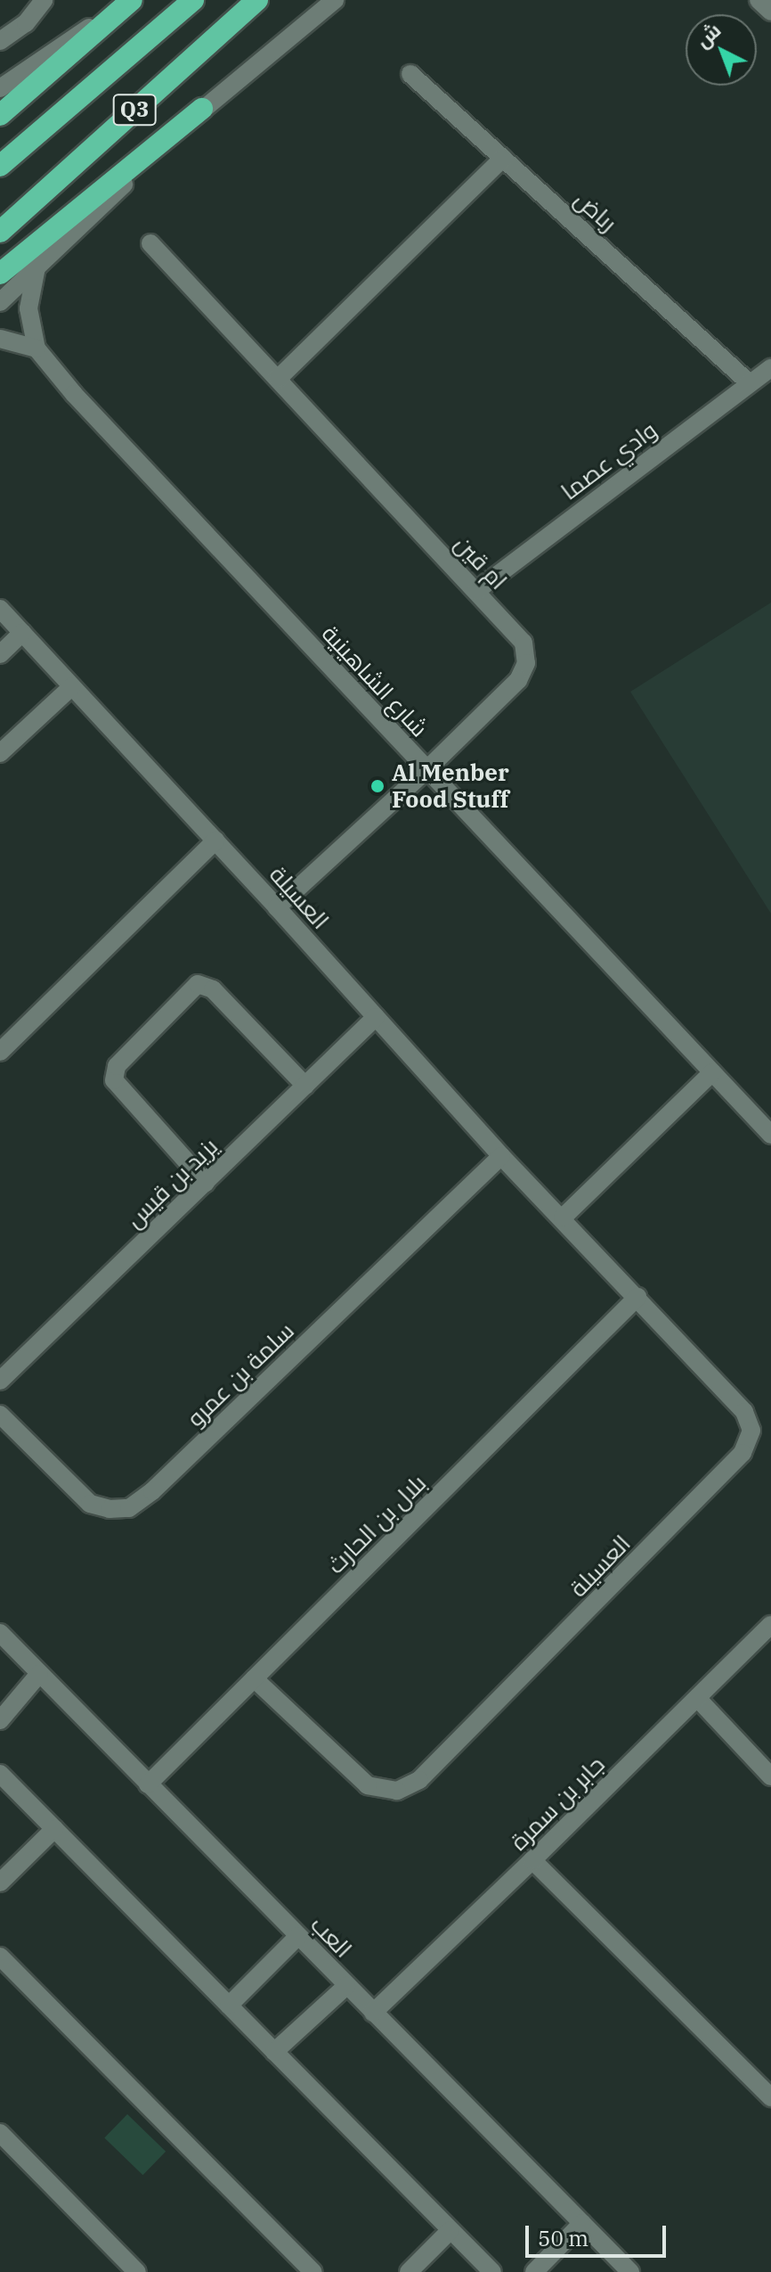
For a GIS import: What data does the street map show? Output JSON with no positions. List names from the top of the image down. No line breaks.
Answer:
{"streets":{"highway":["Q3"],"street":["رباض","وادي عصما","ام قين","شارع الشاهينية","العسيلة","يزيد بن قيس","سلمة بن عمرو","بلال بن الحارث","جابر بن سمرة","العب"]},"crossings":[["رباض","وادي عصما"],["وادي عصما","ام قين"],["ام قين","شارع الشاهينية"],["ام قين","العسيلة"],["العسيلة","يزيد بن قيس"],["العسيلة","سلمة بن عمرو"],["العسيلة","بلال بن الحارث"],["بلال بن الحارث","العب"],["جابر بن سمرة","العب"]],"places":["Al Menber Food Stuff"],"scale_bar":"50 m","north":"top left"}
